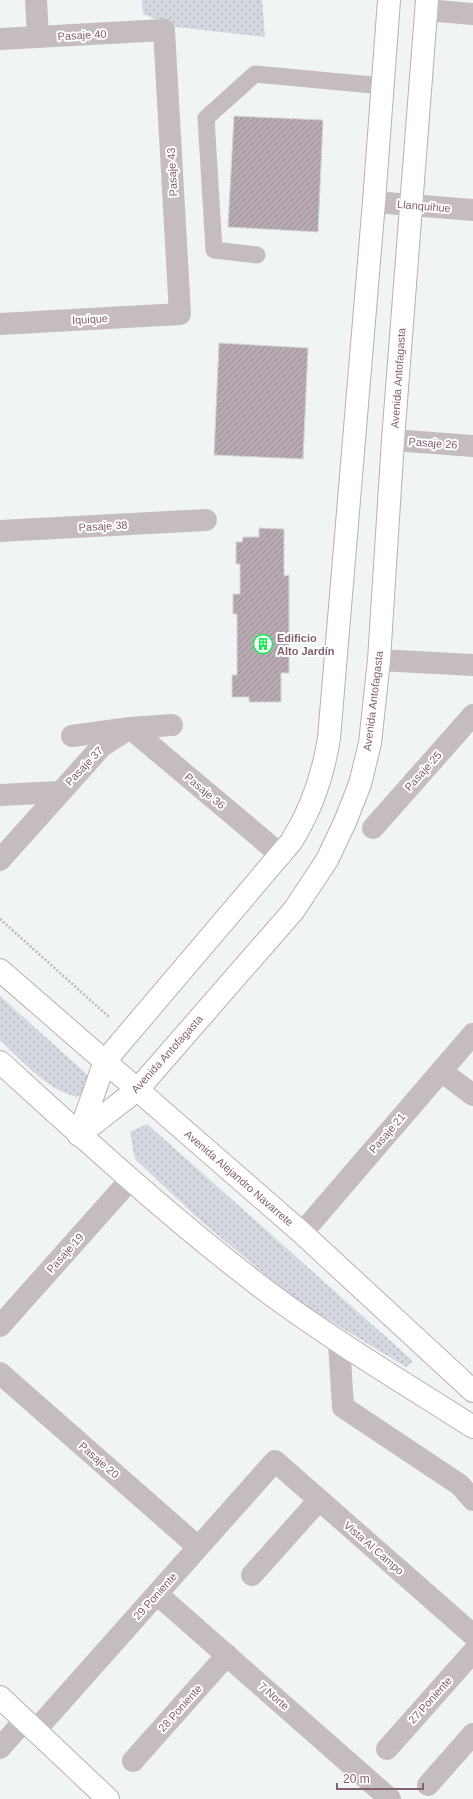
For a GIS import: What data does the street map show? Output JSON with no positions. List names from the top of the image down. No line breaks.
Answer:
{"streets":{"street":["Pasaje 40","Pasaje 43","Llanquihue","Iquique","Avenida Antofagasta","Pasaje 26","Pasaje 38","Pasaje 37","Pasaje 25","Pasaje 36","Pasaje 21","Avenida Alejandro Navarrete","Pasaje 19","Pasaje 20","Vista Al Campo","29 Poniente","7 Norte","27 Poniente","28 Poniente"]},"crossings":[["Pasaje 40","Pasaje 43"],["Pasaje 43","Iquique"],["Llanquihue","Avenida Antofagasta"],["Avenida Antofagasta","Pasaje 26"],["Avenida Antofagasta","Avenida Alejandro Navarrete"],["Pasaje 37","Pasaje 36"],["Pasaje 21","Avenida Alejandro Navarrete"],["Pasaje 20","29 Poniente"],["Vista Al Campo","29 Poniente"],["29 Poniente","7 Norte"],["7 Norte","28 Poniente"]],"places":{"building":["Edificio Alto Jardín"]},"scale_bar":"20 m"}
